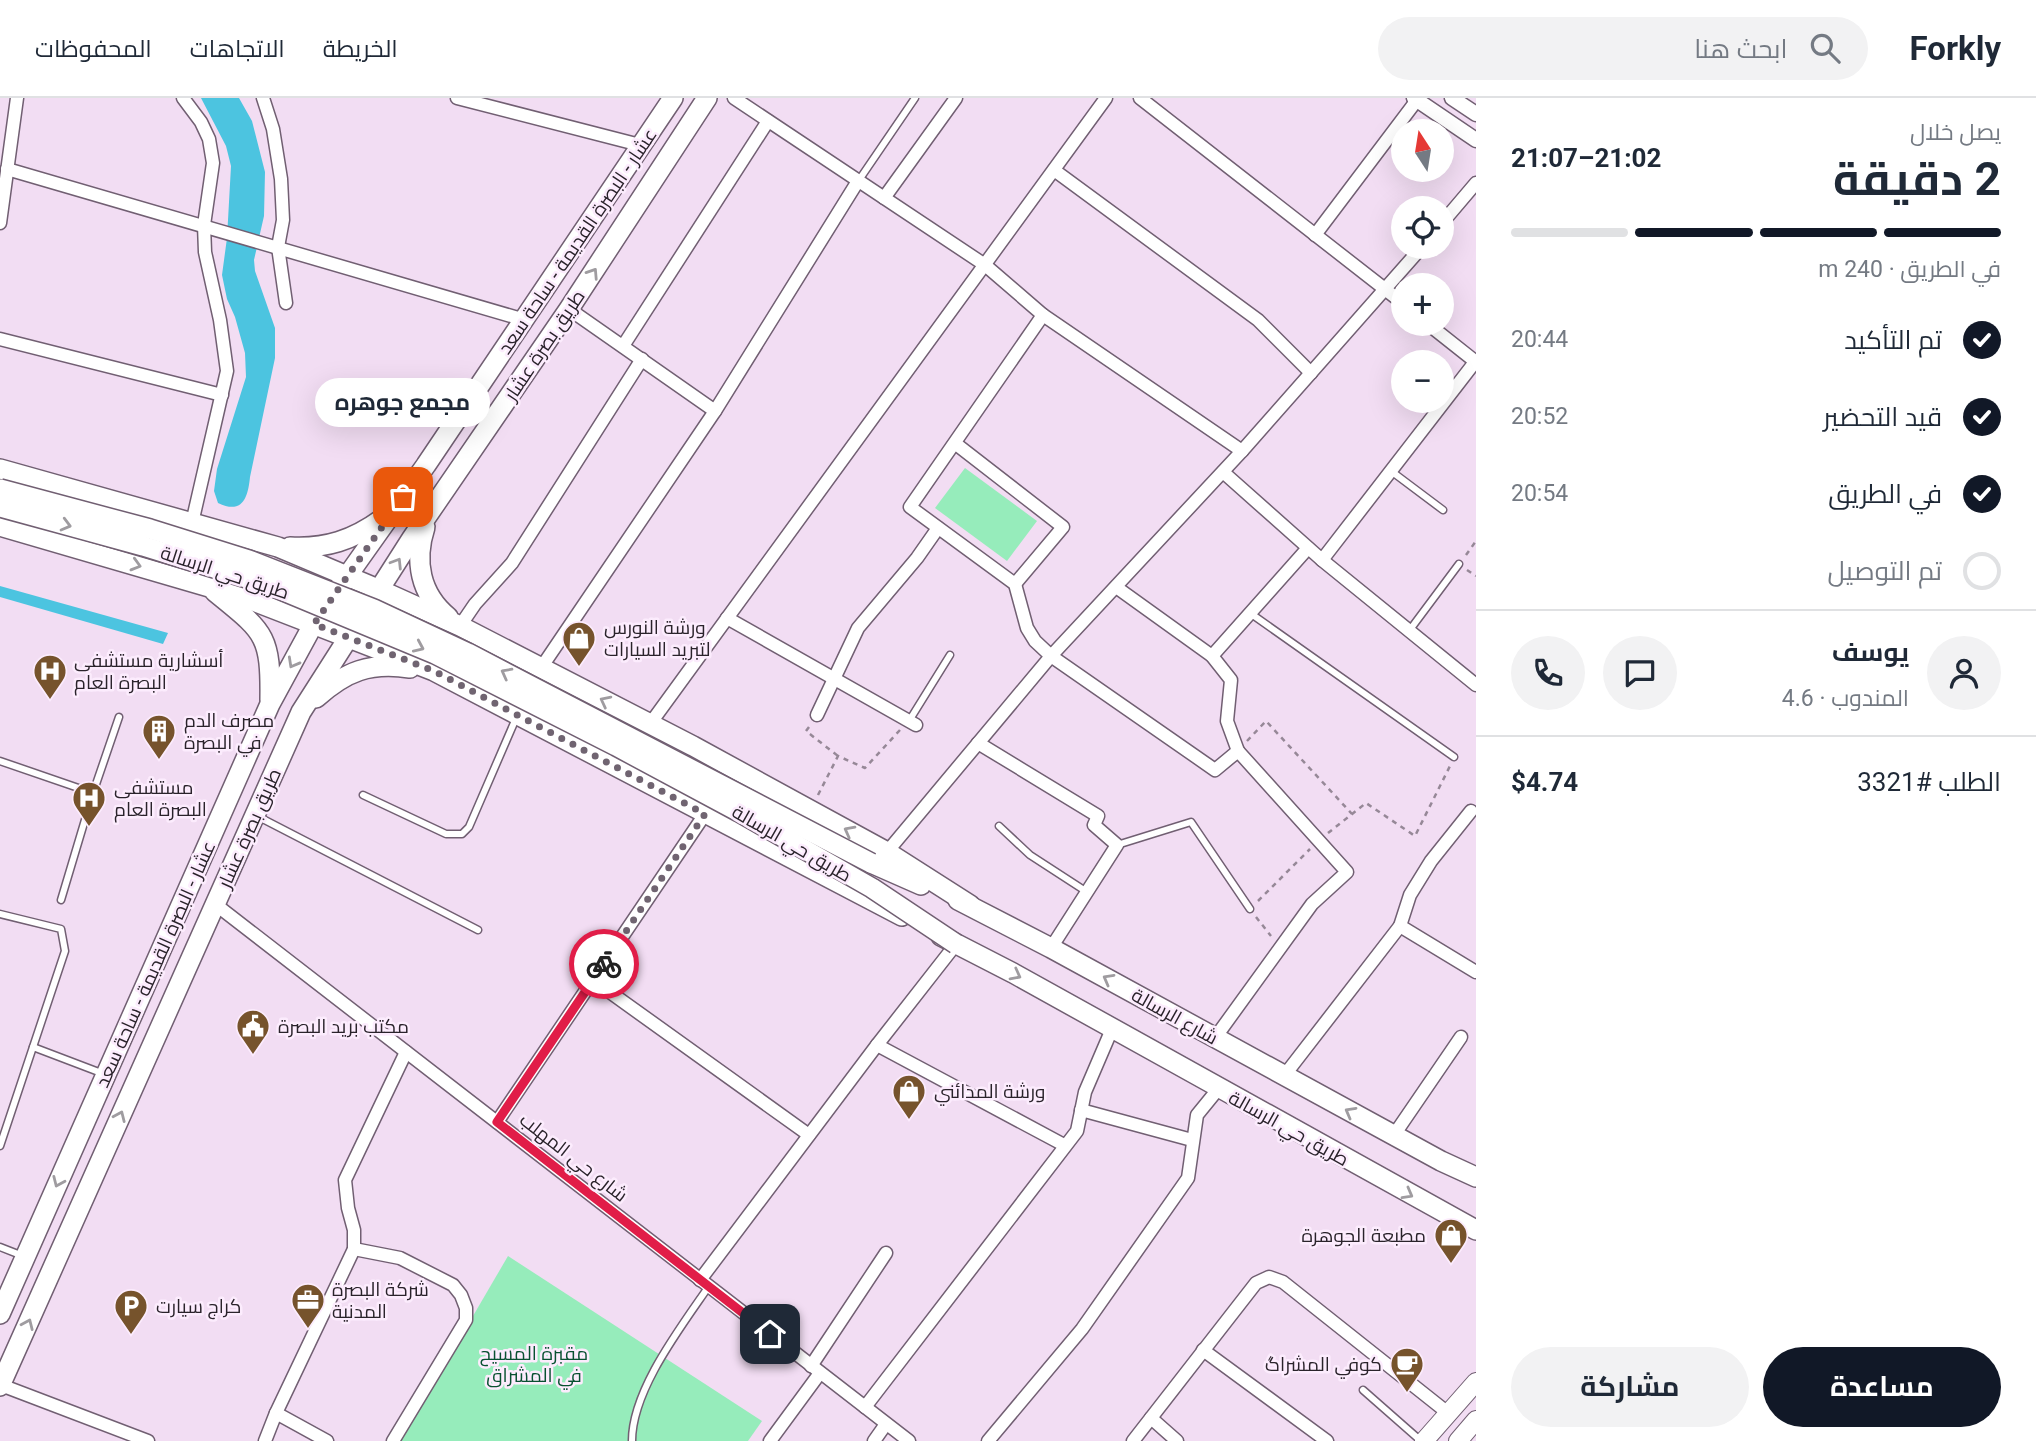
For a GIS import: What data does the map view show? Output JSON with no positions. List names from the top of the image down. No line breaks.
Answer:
{"streets":{"main road":["عشار - البصرة القديمة - ساحة سعد","طريق بصرة عشار","طريق حي الرسالة","شارع الرسالة"],"street":["شارع حي المهلب"]},"crossings":[["عشار - البصرة القديمة - ساحة سعد","طريق حي الرسالة"],["طريق بصرة عشار","طريق حي الرسالة"],["طريق بصرة عشار","شارع حي المهلب"],["طريق حي الرسالة","شارع الرسالة"]],"one_way":["طريق بصرة عشار","شارع الرسالة"],"parks":["مقبرة المسيح في المشراق"],"places":{"other":["مجمع جوهره"],"shop":["ورشة النورس لتبريد السيارات","ورشة المدائني","مطبعة الجوهرة"],"hospital":["أسشارية مستشفى البصرة العام","مستشفى البصرة العام"],"building":["مصرف الدم في البصرة"],"public building":["مكتب بريد البصرة"],"office":["شركة البصرة المدنية"],"parking":["كراج سيارت"],"cafe":["كوفي المشراگ"]},"north":"top","page":{"header":"Forkly","search":"ابحث هنا","nav":["الخريطة","الاتجاهات","المحفوظات"],"heading":["2 دقيقة","يصل خلال","21:02–21:07"],"panel":["يوسف","المندوب · 4.6","الطلب #3321","$4.74"],"map_buttons":["+","−"],"bar":"في الطريق · 240 m","list":[["تم التأكيد","20:44"],["قيد التحضير","20:52"],["في الطريق","20:54"],"تم التوصيل"],"bubble":"مجمع جوهره","buttons":["مساعدة","مشاركة"]}}
